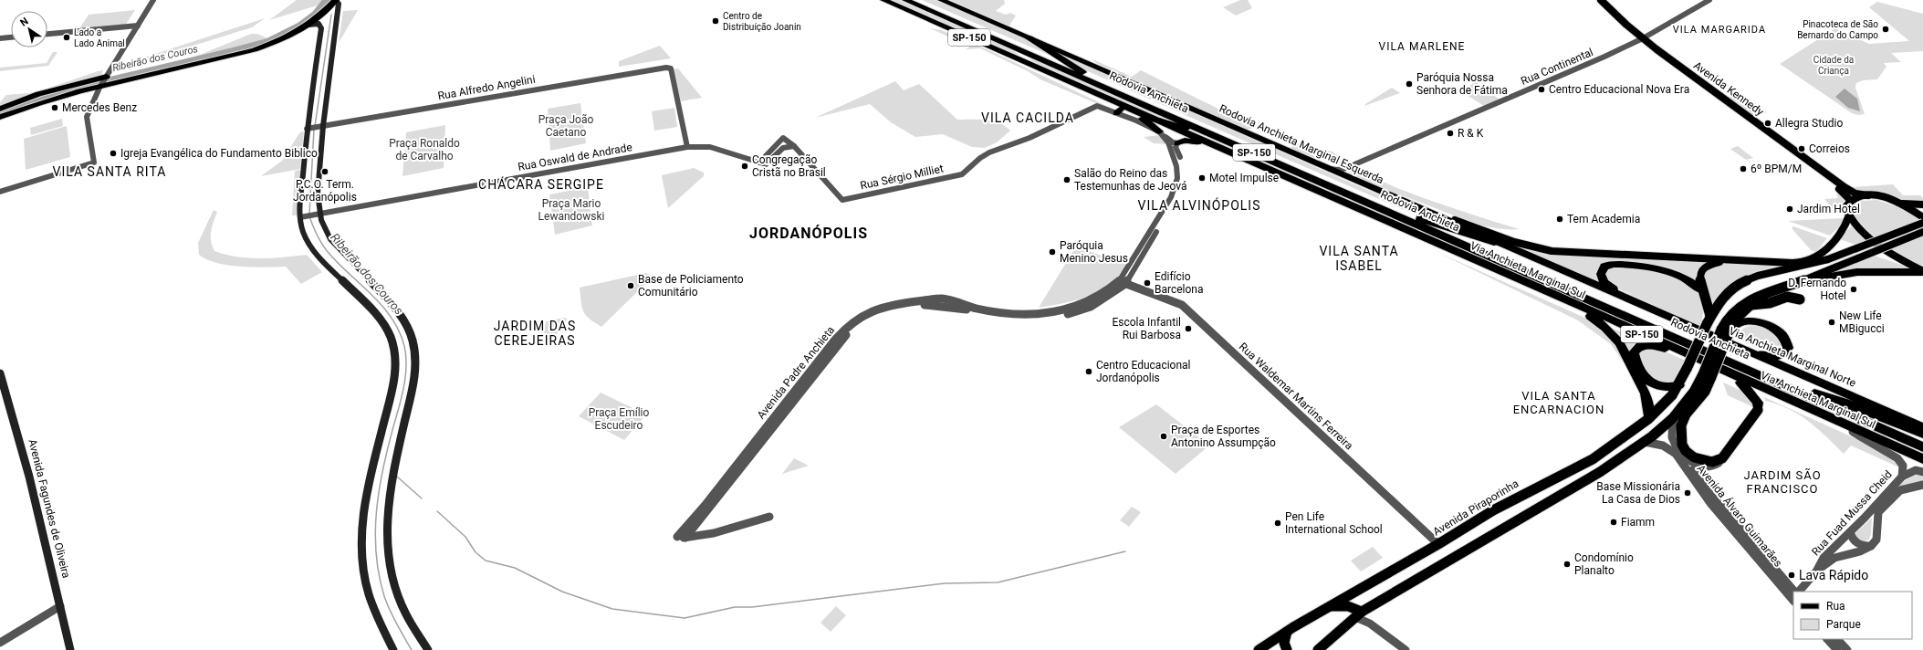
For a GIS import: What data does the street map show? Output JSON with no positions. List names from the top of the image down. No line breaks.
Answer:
{"streets":{"highway":["SP-150","Rodovia Anchieta","Rodovia Anchieta Marginal Esquerda","Via Anchieta Marginal Sul","Via Anchieta Marginal Norte"],"main road":["Avenida Kennedy","Avenida Piraporinha","Avenida Fagundes de Oliveira","Avenida Álvaro Guimarães"],"street":["Rua Continental","Rua Alfredo Angelini","Rua Oswald de Andrade","Rua Sérgio Milliet","Avenida Padre Anchieta","Rua Waldemar Martins Ferreira","Rua Fuad Mussa Cheid"]},"crossings":[["SP-150","Via Anchieta Marginal Sul"],["Rua Continental","Avenida Kennedy"],["Rua Continental","Rodovia Anchieta Marginal Esquerda"],["Rua Alfredo Angelini","Rua Oswald de Andrade"],["Rodovia Anchieta Marginal Esquerda","Via Anchieta Marginal Norte"],["Avenida Padre Anchieta","Rua Waldemar Martins Ferreira"],["Rua Waldemar Martins Ferreira","Avenida Piraporinha"]],"districts":["VILA MARGARIDA","VILA MARLENE","VILA CACILDA","VILA SANTA RITA","CHÁCARA SERGIPE","VILA ALVINÓPOLIS","JORDANÓPOLIS","VILA SANTA ISABEL","JARDIM DAS CEREJEIRAS","VILA SANTA ENCARNACION","JARDIM SÃO FRANCISCO"],"water":["Ribeirão dos Couros"],"parks":["Cidade da Criança","Praça João Caetano","Praça Ronaldo de Carvalho","Praça Mario Lewandowski","Praça Emílio Escudeiro"],"places":["Centro de Distribuíção Joanin","Pinacoteca de São Bernardo do Campo","Lado a Lado Animal","Paróquia Nossa Senhora de Fátima","Centro Educacional Nova Era","Mercedes Benz","Allegra Studio","R & K","Correios","Igreja Evangélica do Fundamento Biblico","Congregação Cristã no Brasil","6º BPM/M","P.C.O. Term. Jordanópolis","Motel Impulse","Salão do Reino das Testemunhas de Jeová","Jardim Hotel","Tem Academia","Paróquia Menino Jesus","Edifício Barcelona","Base de Policiamento Comunitário","D. Fernando Hotel","New Life MBigucci","Escola Infantil Rui Barbosa","Centro Educacional Jordanópolis","Praça de Esportes Antonino Assumpção","Base Missionária La Casa de Dios","Fiamm","Pen Life International School","Condomínio Planalto","Lava Rápido"],"legend":["Rua","Parque"],"north":"top left"}
